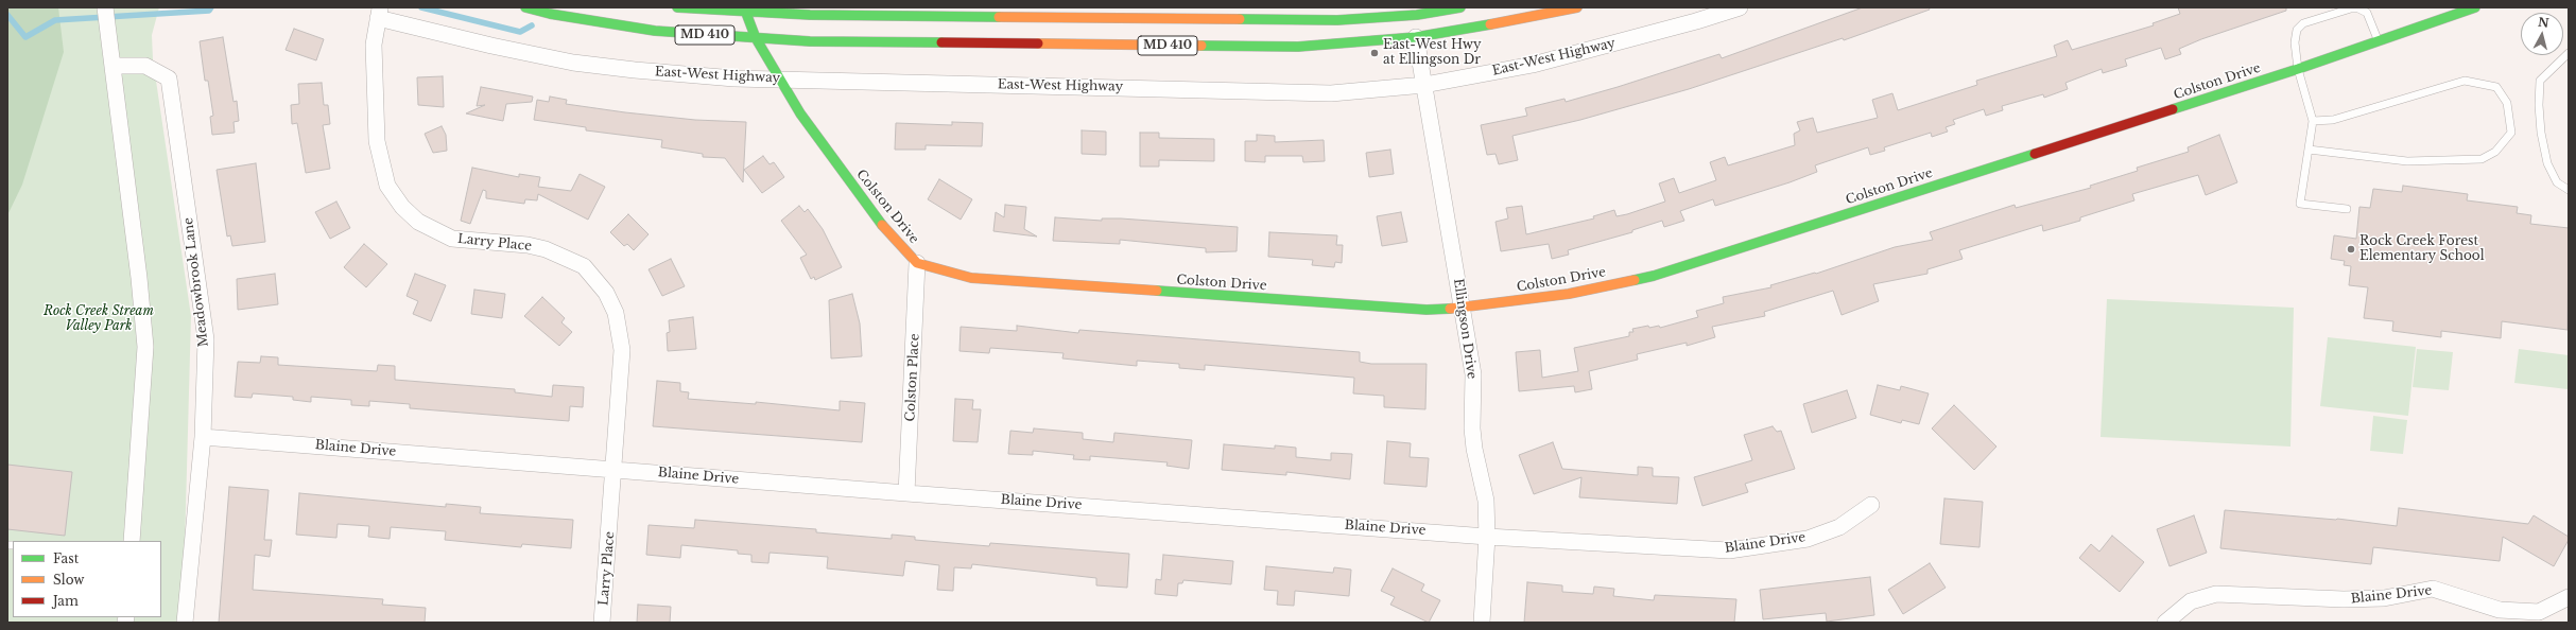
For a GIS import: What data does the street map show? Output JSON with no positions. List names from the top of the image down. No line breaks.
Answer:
{"streets":{"street":["MD 410","East-West Highway","Colston Drive","Larry Place","Meadowbrook Lane","Ellingson Drive","Colston Place","Blaine Drive"]},"crossings":[["MD 410","Colston Drive"],["MD 410","Ellingson Drive"],["East-West Highway","Colston Drive"],["East-West Highway","Larry Place"],["East-West Highway","Ellingson Drive"],["Colston Drive","Ellingson Drive"],["Colston Drive","Colston Place"],["Larry Place","Blaine Drive"],["Meadowbrook Lane","Blaine Drive"],["Ellingson Drive","Blaine Drive"],["Colston Place","Blaine Drive"]],"parks":["Rock Creek Stream Valley Park"],"places":["East-West Hwy at Ellingson Dr","Rock Creek Forest Elementary School"],"legend":["Fast","Slow","Jam"],"north":"top"}
